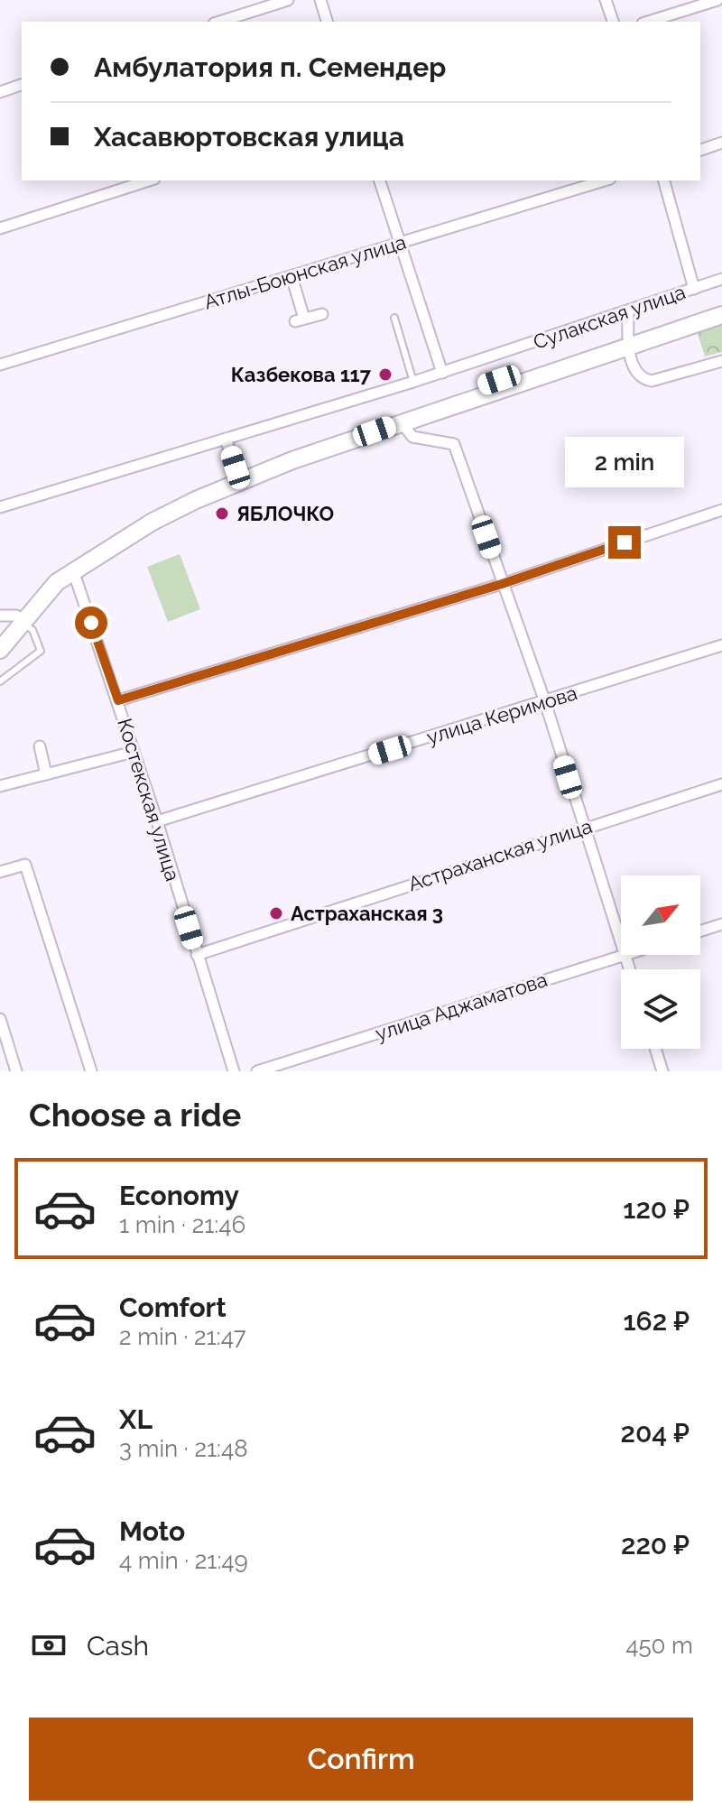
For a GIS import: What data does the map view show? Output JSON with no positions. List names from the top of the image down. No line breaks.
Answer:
{"streets":{"street":["Атлы-Боюнская улица","Сулакская улица","улица Керимова","Костекская улица","Астраханская улица","улица Аджаматова"]},"crossings":[["улица Керимова","Костекская улица"],["Костекская улица","Астраханская улица"]],"places":["Казбекова 117","ЯБЛОЧКО","Астраханская 3"],"north":"top right","page":{"banner":["Амбулатория п. Семендер","Хасавюртовская улица"],"bubble":"2 min","heading":"Choose a ride","list":[{"name":"Economy","note":"1 min · 21:46","value":"120 ₽"},{"name":"Comfort","note":"2 min · 21:47","value":"162 ₽"},{"name":"XL","note":"3 min · 21:48","value":"204 ₽"},{"name":"Moto","note":"4 min · 21:49","value":"220 ₽"}],"pay":["Cash","450 m"],"buttons":"Confirm"}}
